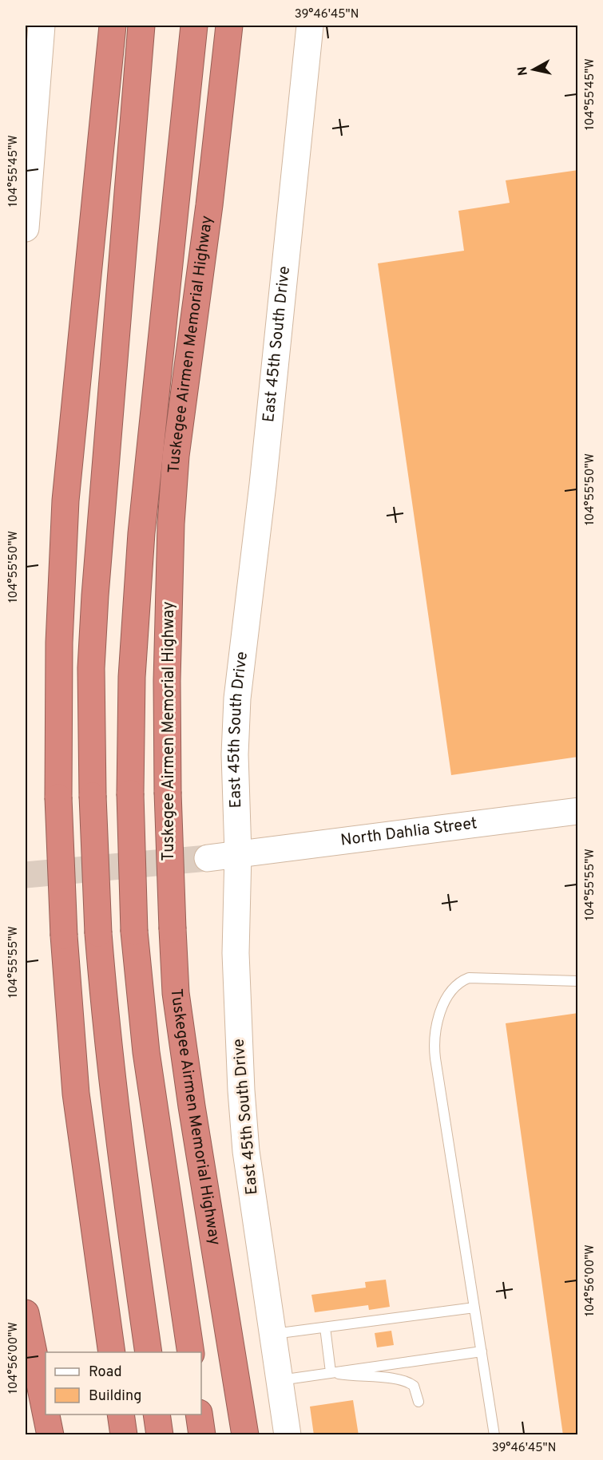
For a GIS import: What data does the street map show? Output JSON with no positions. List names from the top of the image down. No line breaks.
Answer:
{"streets":{"highway":["Tuskegee Airmen Memorial Highway"],"main road":["East 45th South Drive","North Dahlia Street"]},"crossings":[["East 45th South Drive","North Dahlia Street"]],"legend":["Road","Building"],"north":"left","coordinates":["39°46'45\"N","104°55'45\"W","104°55'50\"W","104°55'55\"W","104°56'00\"W"]}
